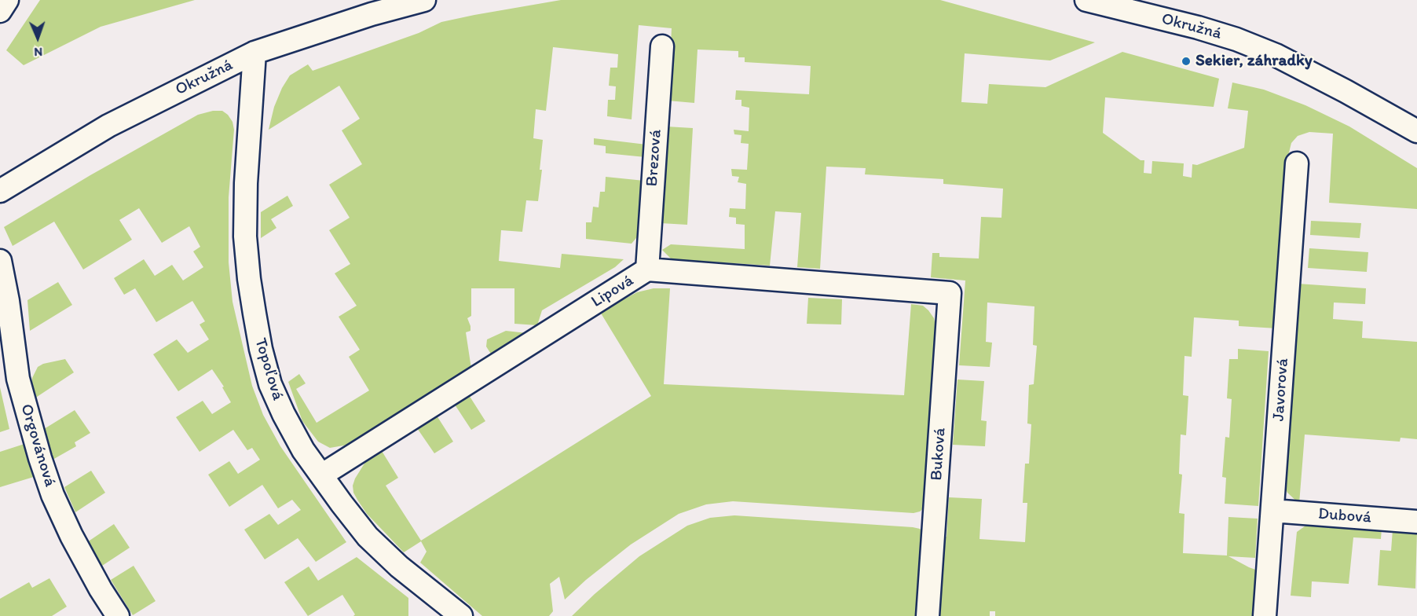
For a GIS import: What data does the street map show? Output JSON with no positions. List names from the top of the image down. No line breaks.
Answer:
{"streets":{"street":["Okružná","Brezová","Lipová","Topoľová","Javorová","Orgovánová","Buková","Dubová"]},"crossings":[["Okružná","Topoľová"],["Brezová","Lipová"],["Lipová","Topoľová"],["Lipová","Buková"],["Javorová","Dubová"]],"places":["Sekier, záhradky"],"north":"bottom"}
